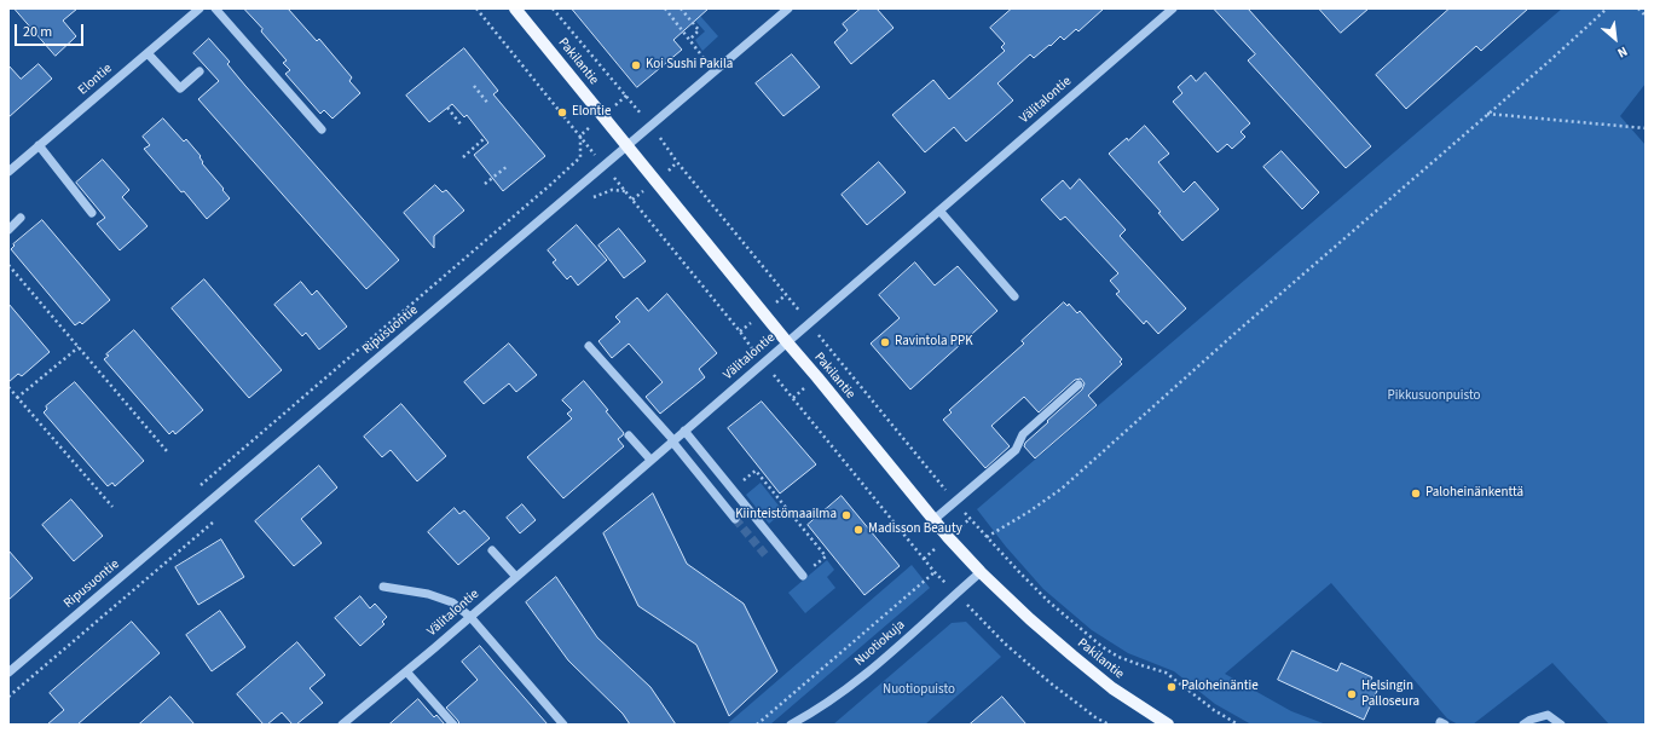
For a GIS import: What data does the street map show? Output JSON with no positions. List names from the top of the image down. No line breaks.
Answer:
{"streets":{"main road":["Pakilantie"],"street":["Elontie","Välitalontie","Ripusuontie","Nuotiokuja"]},"crossings":[["Pakilantie","Välitalontie"],["Pakilantie","Ripusuontie"],["Pakilantie","Nuotiokuja"]],"parks":["Pikkusuonpuisto","Nuotiopuisto"],"places":["Koi Sushi Pakila","Elontie","Ravintola PPK","Paloheinänkenttä","Kiinteistömaailma","Madisson Beauty","Paloheinäntie","Helsingin Palloseura"],"scale_bar":"20 m","north":"bottom right"}
